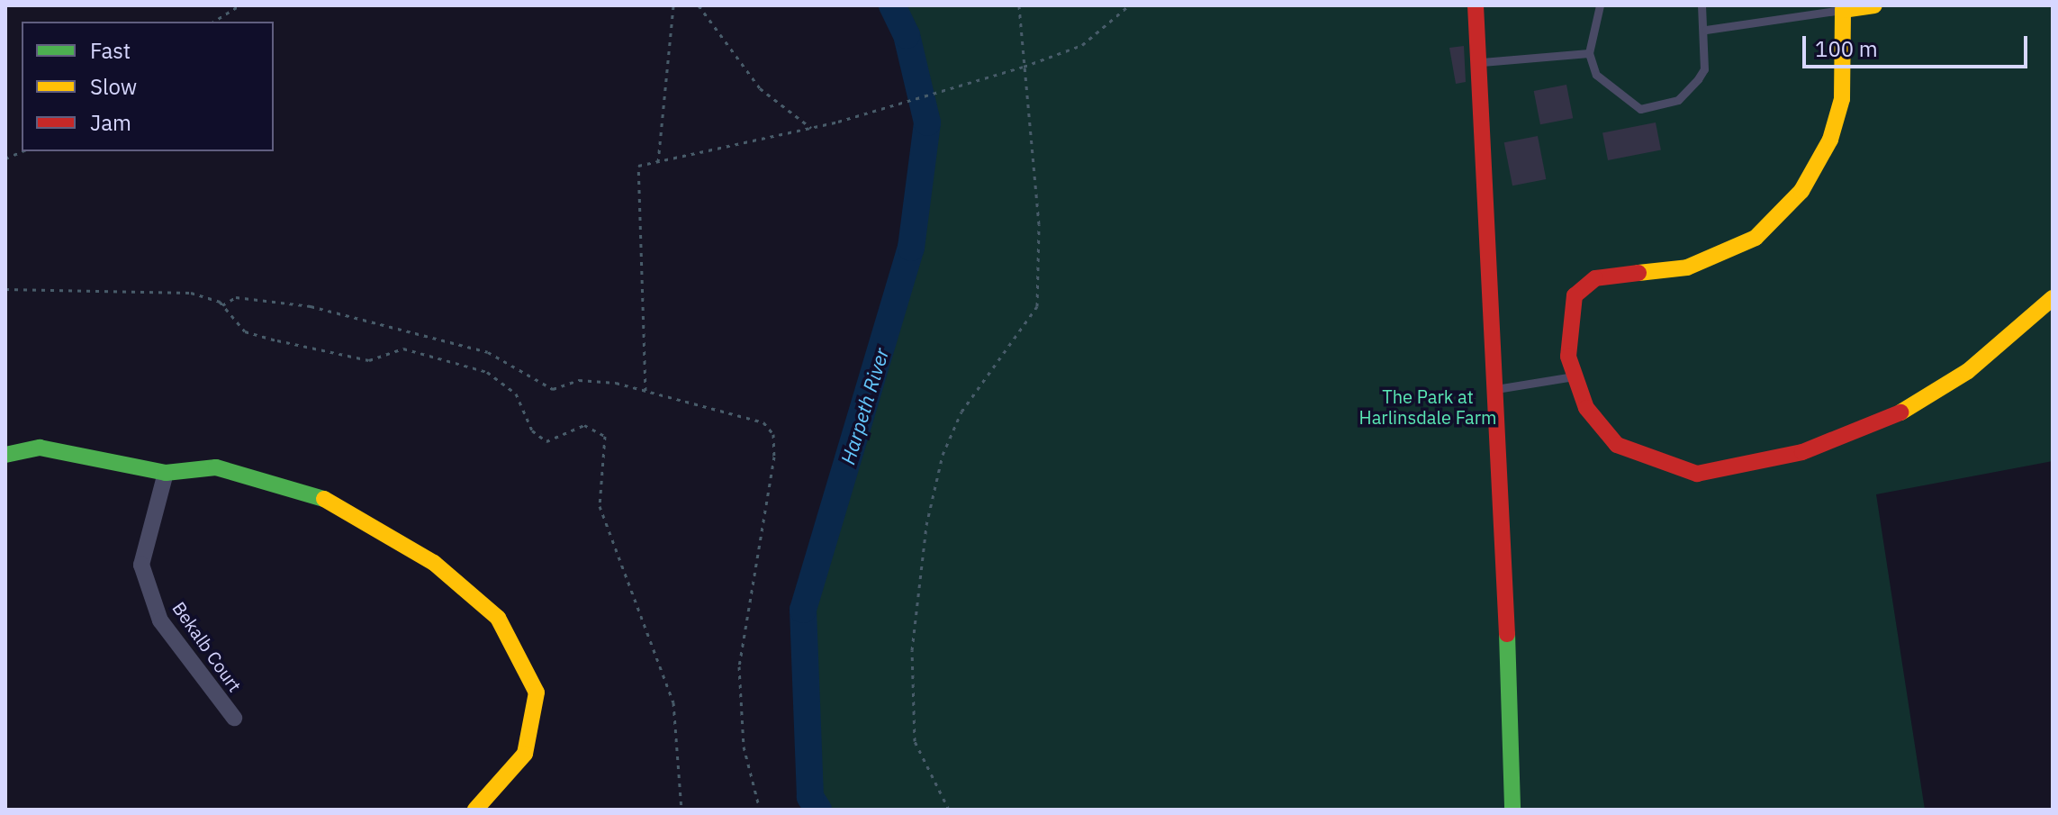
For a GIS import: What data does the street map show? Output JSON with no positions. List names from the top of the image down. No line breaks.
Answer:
{"streets":{"street":["Bekalb Court"]},"water":["Harpeth River"],"parks":["The Park at Harlinsdale Farm"],"legend":["Fast","Slow","Jam"],"scale_bar":"100 m"}
